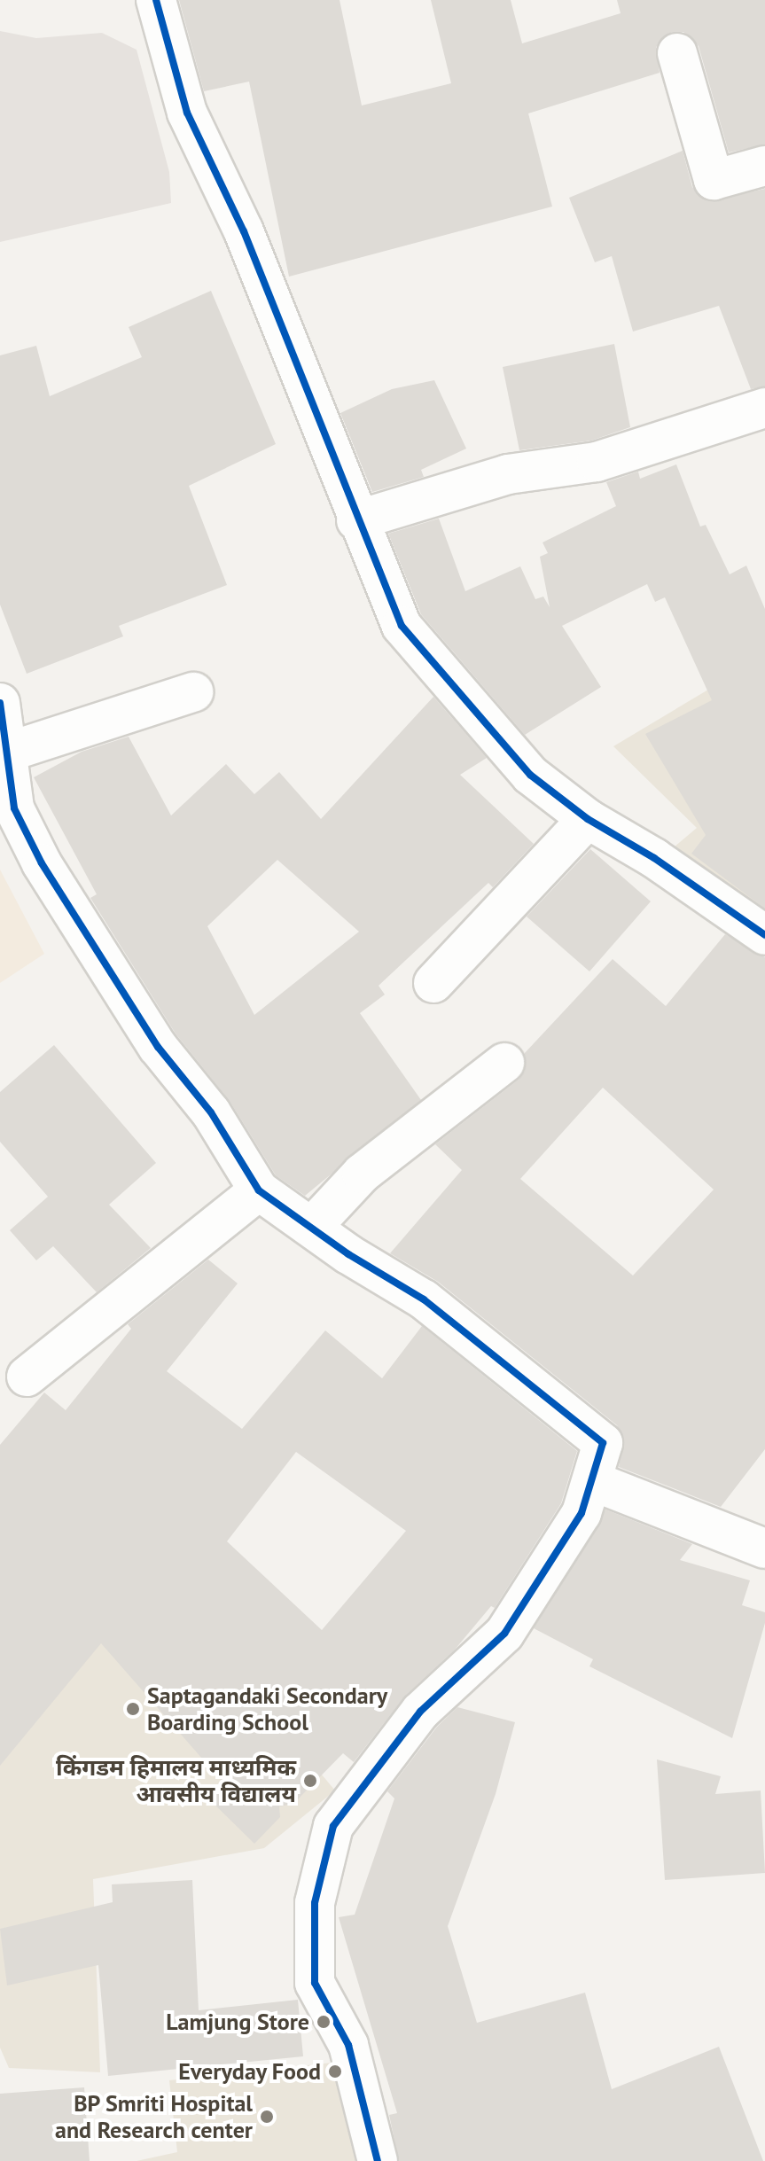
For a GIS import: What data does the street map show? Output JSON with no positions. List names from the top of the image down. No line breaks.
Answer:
{"places":["Saptagandaki Secondary Boarding School","किंगडम हिमालय माध्यमिक आवसीय विद्यालय","Lamjung Store","Everyday Food","BP Smriti Hospital and Research center"]}
